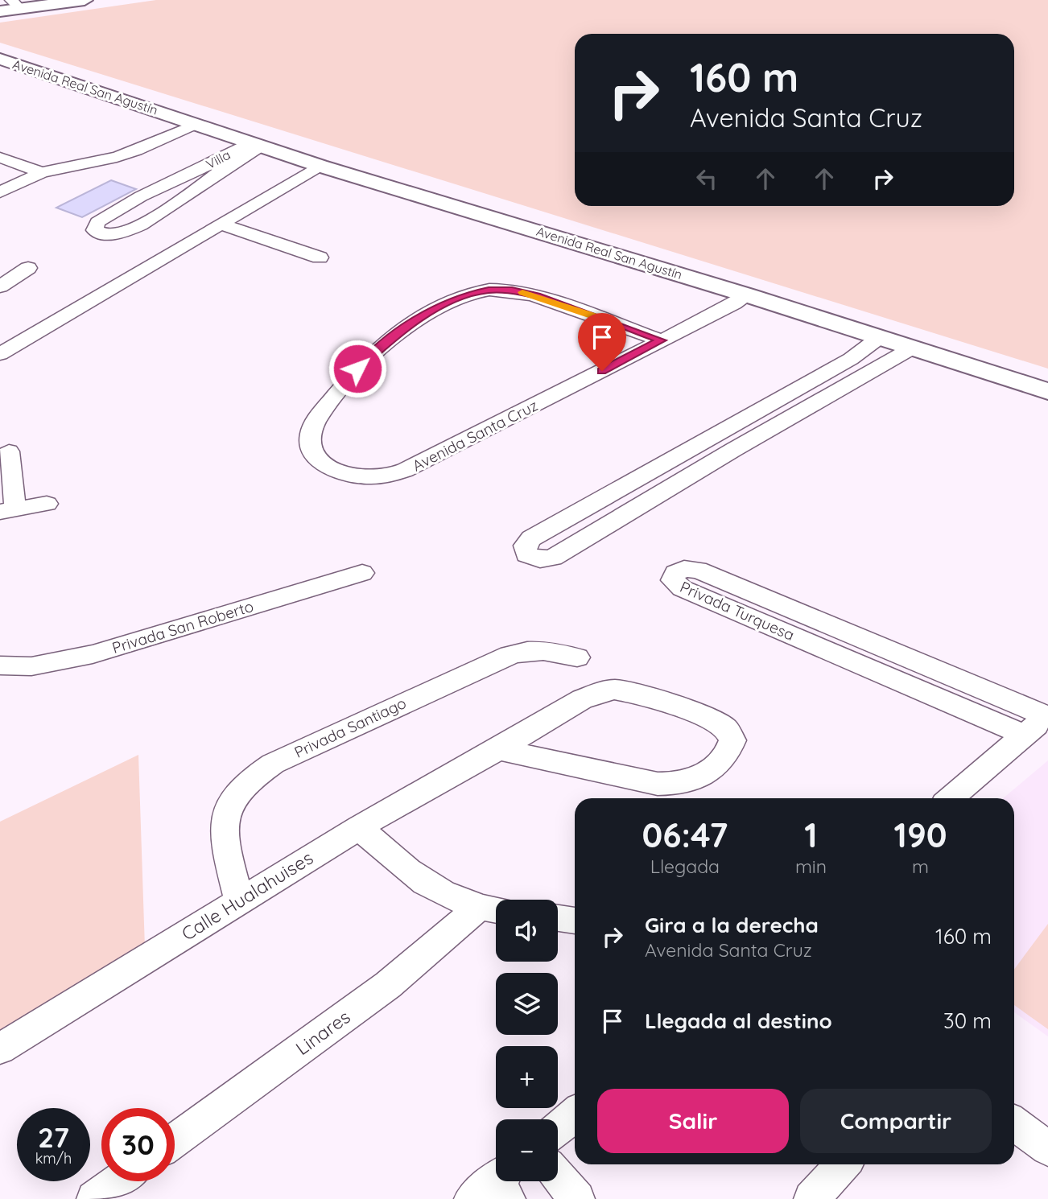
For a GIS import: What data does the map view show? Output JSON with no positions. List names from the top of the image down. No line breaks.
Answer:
{"streets":{"main road":["Avenida Real San Agustín"],"street":["Villa","Avenida Santa Cruz","Privada Turquesa","Privada San Roberto","Privada Santiago","Calle Hualahuises","Linares"]},"crossings":[["Avenida Real San Agustín","Villa"],["Avenida Real San Agustín","Avenida Santa Cruz"],["Privada Santiago","Calle Hualahuises"]],"page":{"turn":["160 m","Avenida Santa Cruz"],"eta":["06:47","Llegada","1","min","190","m"],"list":[{"name":"Gira a la derecha","note":"Avenida Santa Cruz","value":"160 m"},{"name":"Llegada al destino","value":"30 m"}],"map_buttons":["+","−"],"buttons":["Salir","Compartir"],"speed":"27 km/h","limit":"30"}}
